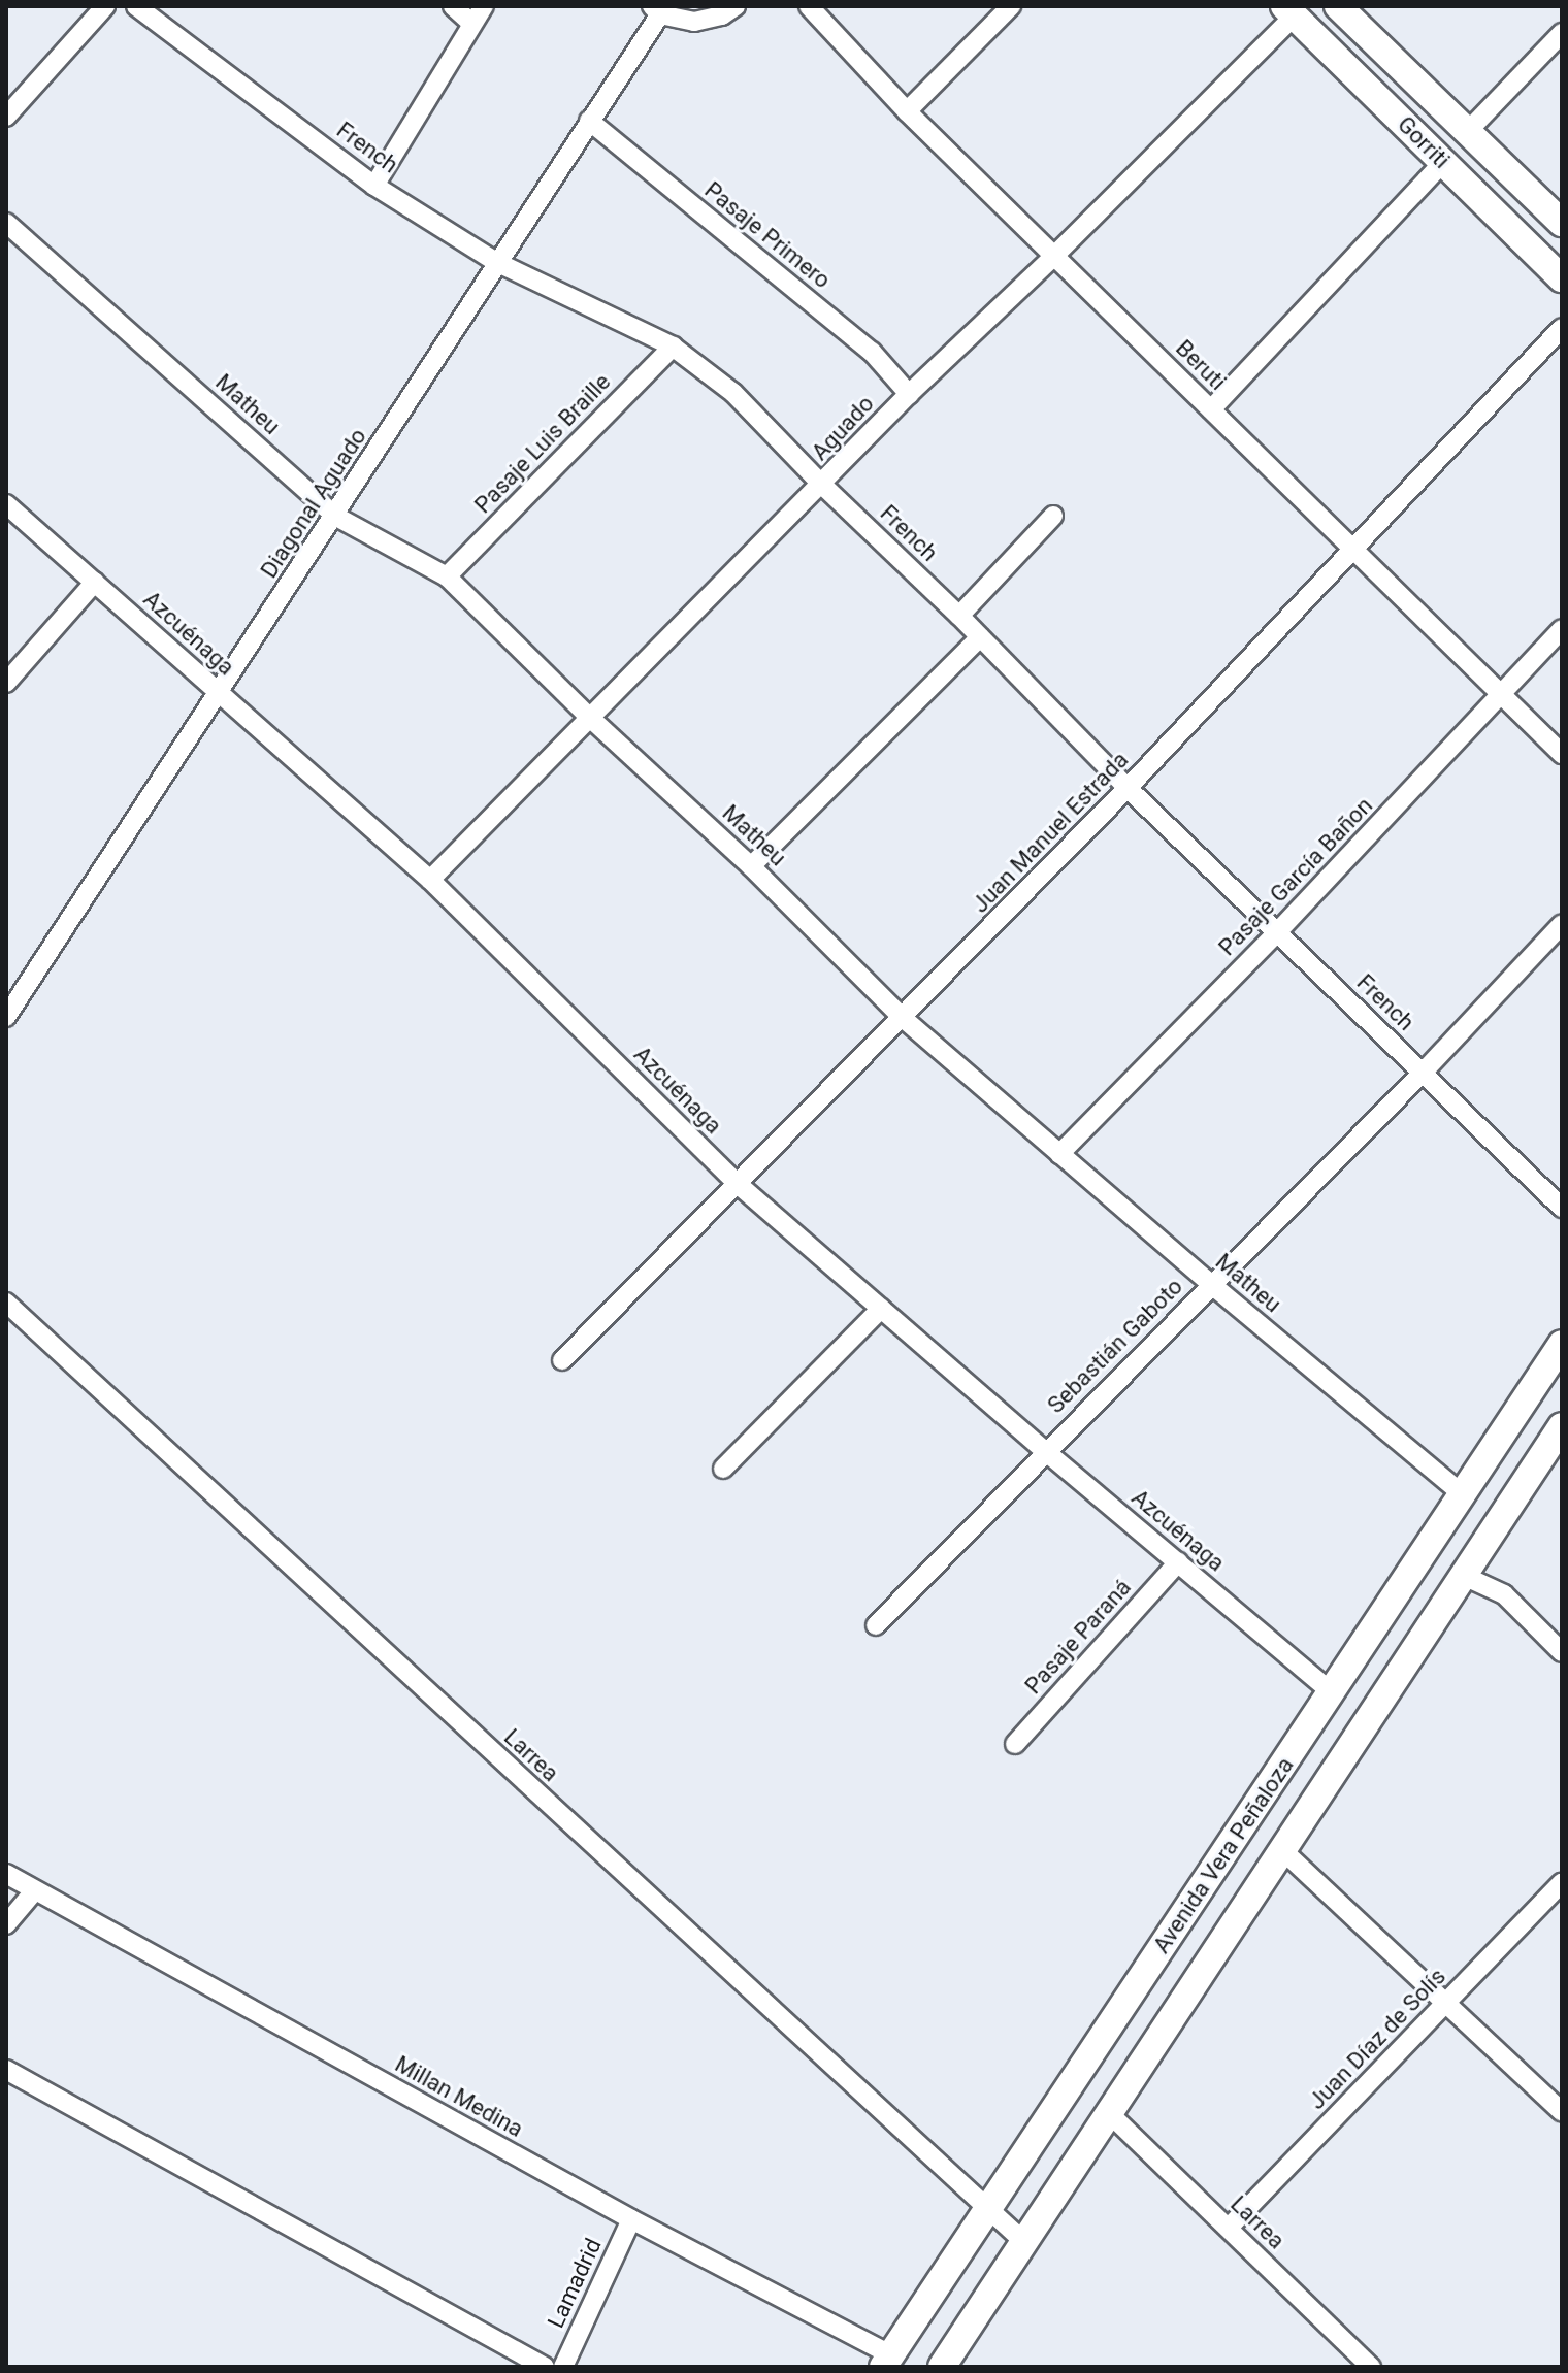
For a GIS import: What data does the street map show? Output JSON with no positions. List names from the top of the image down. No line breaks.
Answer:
{"streets":{"main road":["Gorriti","Avenida Vera Peñaloza"],"street":["French","Pasaje Primero","Beruti","Matheu","Aguado","Pasaje Luis Braille","Diagonal Aguado","Azcuénaga","Juan Manuel Estrada","Pasaje García Bañon","Sebastián Gaboto","Pasaje Paraná","Larrea","Juan Díaz de Solís","Millan Medina","Lamadrid"]},"crossings":[["Gorriti","Aguado"],["French","Aguado"],["French","Pasaje Luis Braille"],["French","Diagonal Aguado"],["French","Juan Manuel Estrada"],["French","Pasaje García Bañon"],["French","Sebastián Gaboto"],["Pasaje Primero","Aguado"],["Pasaje Primero","Diagonal Aguado"],["Beruti","Aguado"],["Beruti","Juan Manuel Estrada"],["Beruti","Pasaje García Bañon"],["Matheu","Aguado"],["Matheu","Pasaje Luis Braille"],["Matheu","Diagonal Aguado"],["Matheu","Juan Manuel Estrada"],["Matheu","Pasaje García Bañon"],["Matheu","Sebastián Gaboto"],["Matheu","Avenida Vera Peñaloza"],["Aguado","Azcuénaga"],["Diagonal Aguado","Azcuénaga"],["Azcuénaga","Juan Manuel Estrada"],["Azcuénaga","Sebastián Gaboto"],["Azcuénaga","Pasaje Paraná"],["Azcuénaga","Avenida Vera Peñaloza"],["Larrea","Avenida Vera Peñaloza"],["Larrea","Juan Díaz de Solís"],["Avenida Vera Peñaloza","Millan Medina"],["Millan Medina","Lamadrid"]]}
